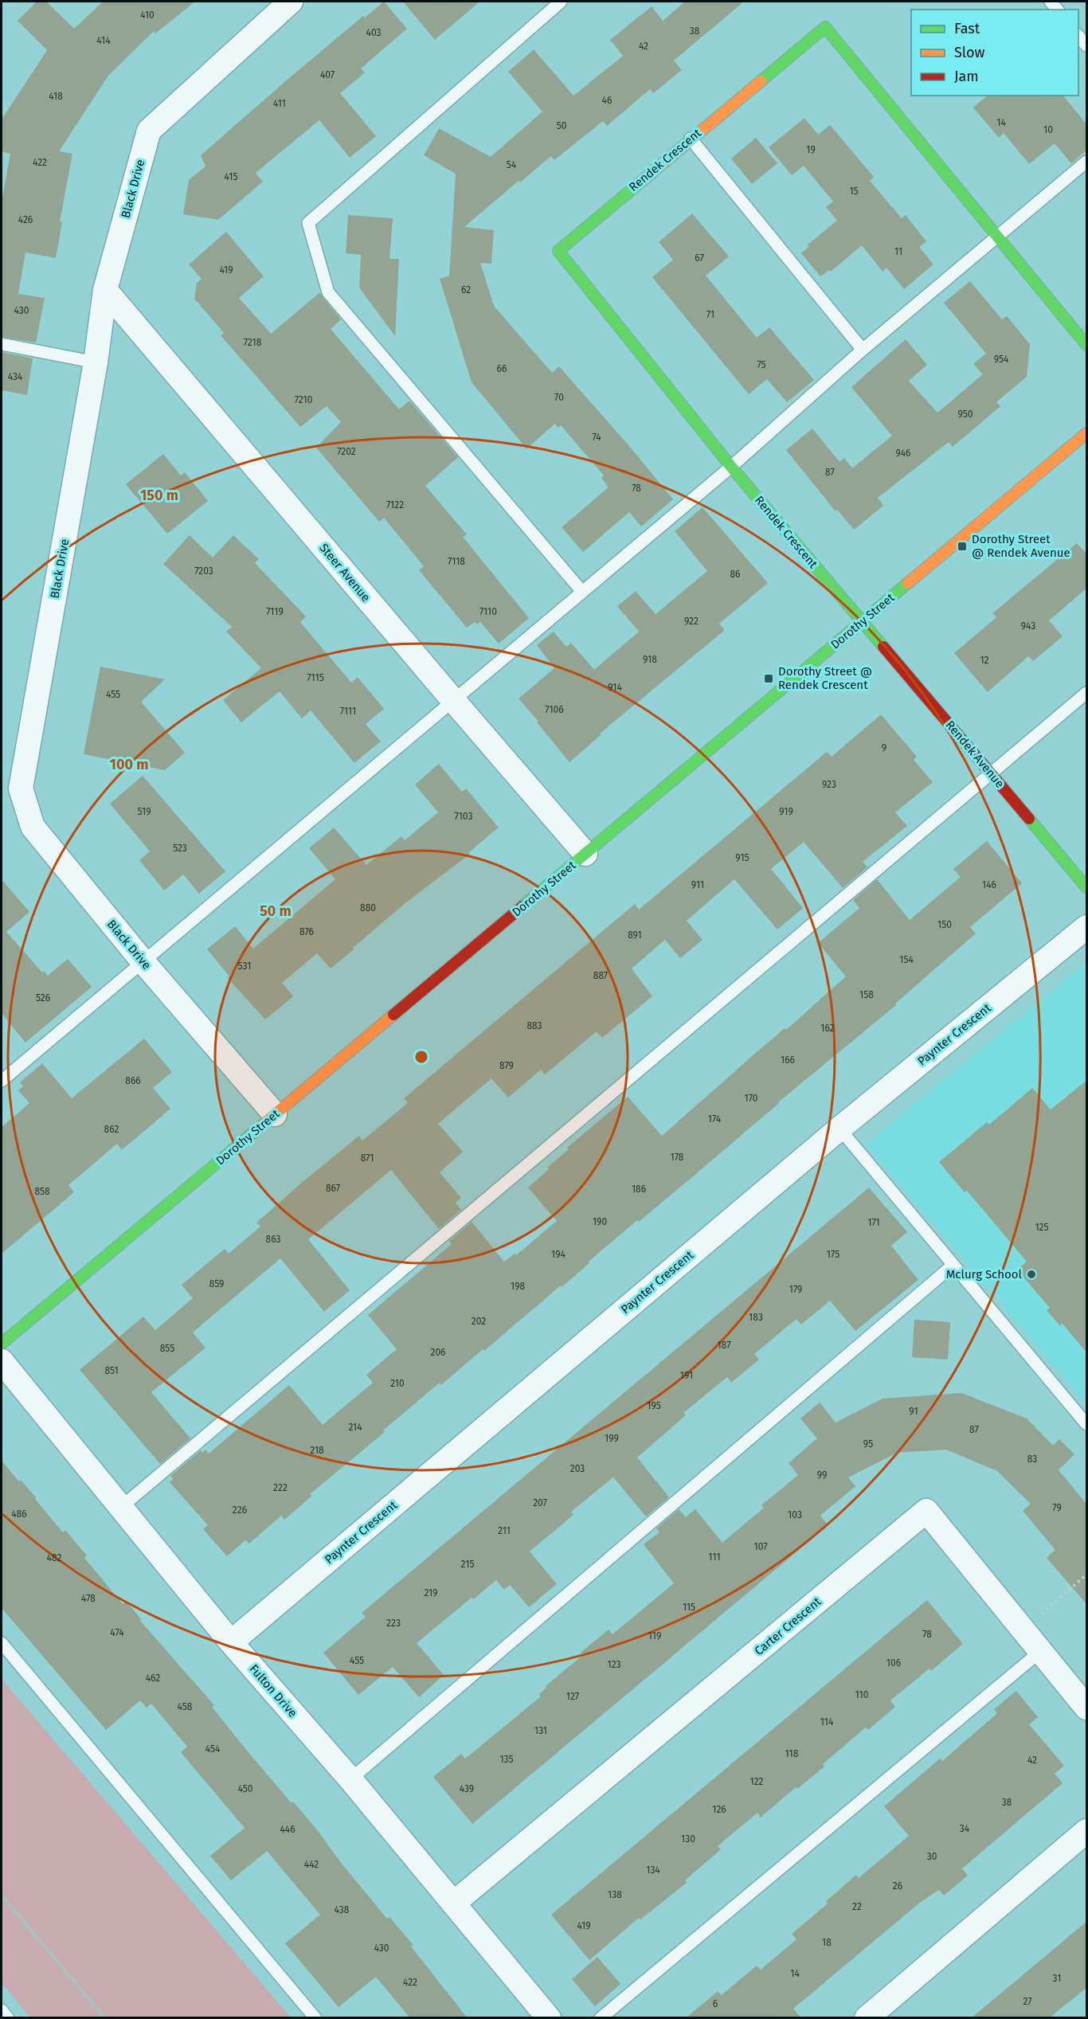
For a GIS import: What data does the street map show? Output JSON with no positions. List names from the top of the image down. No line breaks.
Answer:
{"streets":{"street":["Rendek Crescent","Black Drive","Steer Avenue","Dorothy Street","Rendek Avenue","Paynter Crescent","Carter Crescent","Fulton Drive"]},"crossings":[["Rendek Crescent","Dorothy Street"],["Rendek Crescent","Rendek Avenue"],["Black Drive","Steer Avenue"],["Black Drive","Dorothy Street"],["Steer Avenue","Dorothy Street"],["Dorothy Street","Rendek Avenue"],["Paynter Crescent","Fulton Drive"],["Carter Crescent","Fulton Drive"]],"places":{"transit":["Dorothy Street @ Rendek Avenue","Dorothy Street @ Rendek Crescent"],"other":["Mclurg School"]},"house_numbers":["410","38","403","414","42","407","418","46","411","14","50","10","19","422","54","415","15","426","11","67","419","62","430","71","7218","954","75","66","434","70","7210","950","74","7202","946","87","78","7122","7118","7203","86","7119","7110","922","943","918","12","7115","914","455","7106","7111","9","923","519","919","7103","523","915","911","146","880","150","876","891","154","531","887","158","526","883","162","166","879","866","170","174","862","178","871","867","186","858","190","171","125","863","194","175","859","198","179","183","202","187","855","206","851","191","210","195","91","214","87","199","95","218","83","203","99","222","207","79","226","486","103","211","107","111","482","215","219","478","115","223","474","78","119","455","106","123","462","110","127","458","114","131","454","118","135","42","122","450","439","38","126","34","446","130","30","442","134","26","138","22","438","419","18","430","14","31","422","27","6"],"legend":["Fast","Slow","Jam"],"rings":["150 m","100 m","50 m"]}
